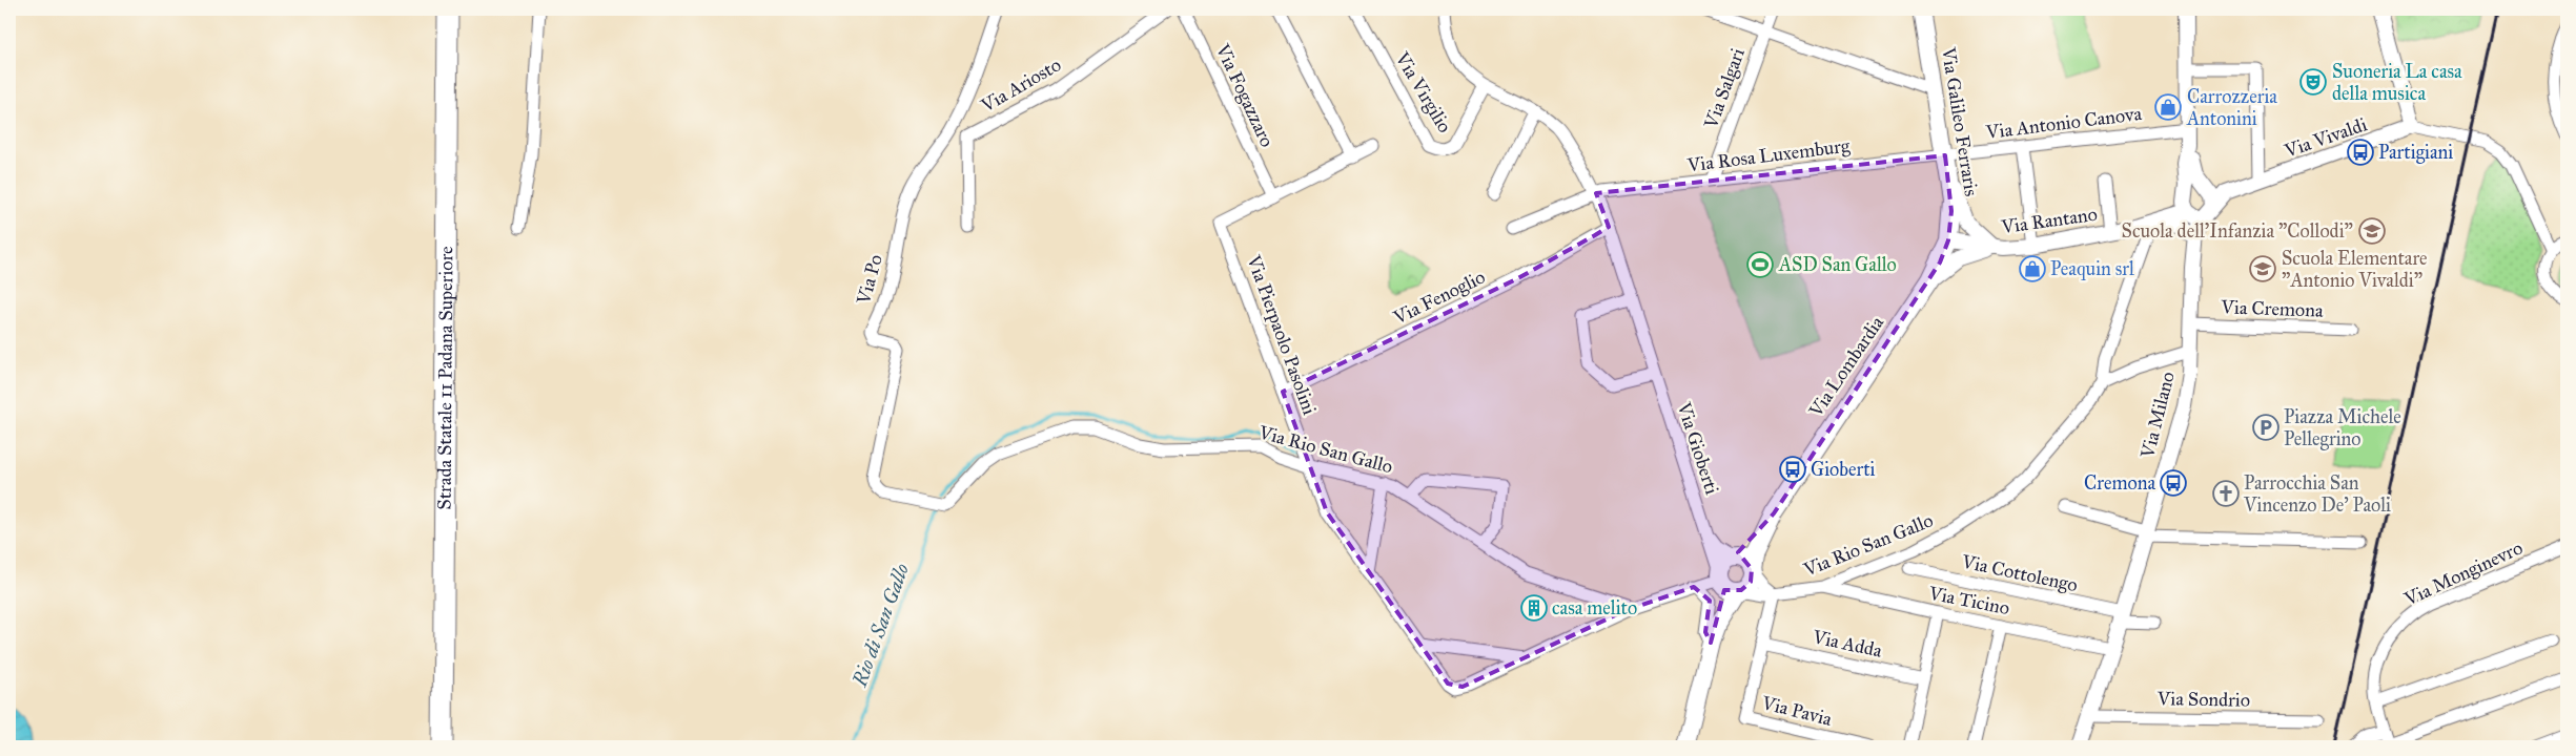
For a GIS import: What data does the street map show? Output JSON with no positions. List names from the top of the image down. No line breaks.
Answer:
{"streets":{"highway":["Strada Statale 11 Padana Superiore"],"main road":["Via Galileo Ferraris","Via Lombardia"],"street":["Via Ariosto","Via Salgari","Via Virgilio","Via Fogazzaro","Via Antonio Canova","Via Vivaldi","Via Rosa Luxemburg","Via Rantano","Via Po","Via Fenoglio","Via Cremona","Via Pierpaolo Pasolini","Via Milano","Via Gioberti","Via Rio San Gallo","Via Cottolengo","Via Monginevro","Via Ticino","Via Adda","Via Sondrio","Via Pavia"]},"crossings":[["Via Salgari","Via Rosa Luxemburg"],["Via Virgilio","Via Gioberti"],["Via Fogazzaro","Via Pierpaolo Pasolini"],["Via Galileo Ferraris","Via Antonio Canova"],["Via Galileo Ferraris","Via Rosa Luxemburg"],["Via Galileo Ferraris","Via Rantano"],["Via Galileo Ferraris","Via Lombardia"],["Via Antonio Canova","Via Rosa Luxemburg"],["Via Antonio Canova","Via Rantano"],["Via Antonio Canova","Via Milano"],["Via Vivaldi","Via Rantano"],["Via Vivaldi","Via Milano"],["Via Rosa Luxemburg","Via Rantano"],["Via Rosa Luxemburg","Via Gioberti"],["Via Rantano","Via Lombardia"],["Via Rantano","Via Milano"],["Via Rantano","Via Rio San Gallo"],["Via Po","Via Rio San Gallo"],["Via Fenoglio","Via Pierpaolo Pasolini"],["Via Fenoglio","Via Gioberti"],["Via Cremona","Via Milano"],["Via Pierpaolo Pasolini","Via Rio San Gallo"],["Via Lombardia","Via Gioberti"],["Via Lombardia","Via Rio San Gallo"],["Via Milano","Via Cottolengo"],["Via Milano","Via Ticino"],["Via Milano","Via Sondrio"],["Via Gioberti","Via Rio San Gallo"],["Via Rio San Gallo","Via Ticino"],["Via Rio San Gallo","Via Pavia"],["Via Adda","Via Pavia"]],"water":["Rio di San Gallo"],"places":{"theatre":["Suoneria La casa della musica"],"shop":["Carrozzeria Antonini","Peaquin srl"],"bus stop":["Partigiani","Gioberti","Cremona"],"school or university":["Scuola dell'Infanzia \"Collodi\"","Scuola Elementare \"Antonio Vivaldi\""],"sports":["ASD San Gallo"],"parking":["Piazza Michele Pellegrino"],"church":["Parrocchia San Vincenzo De' Paoli"],"building":["casa melito"]}}
